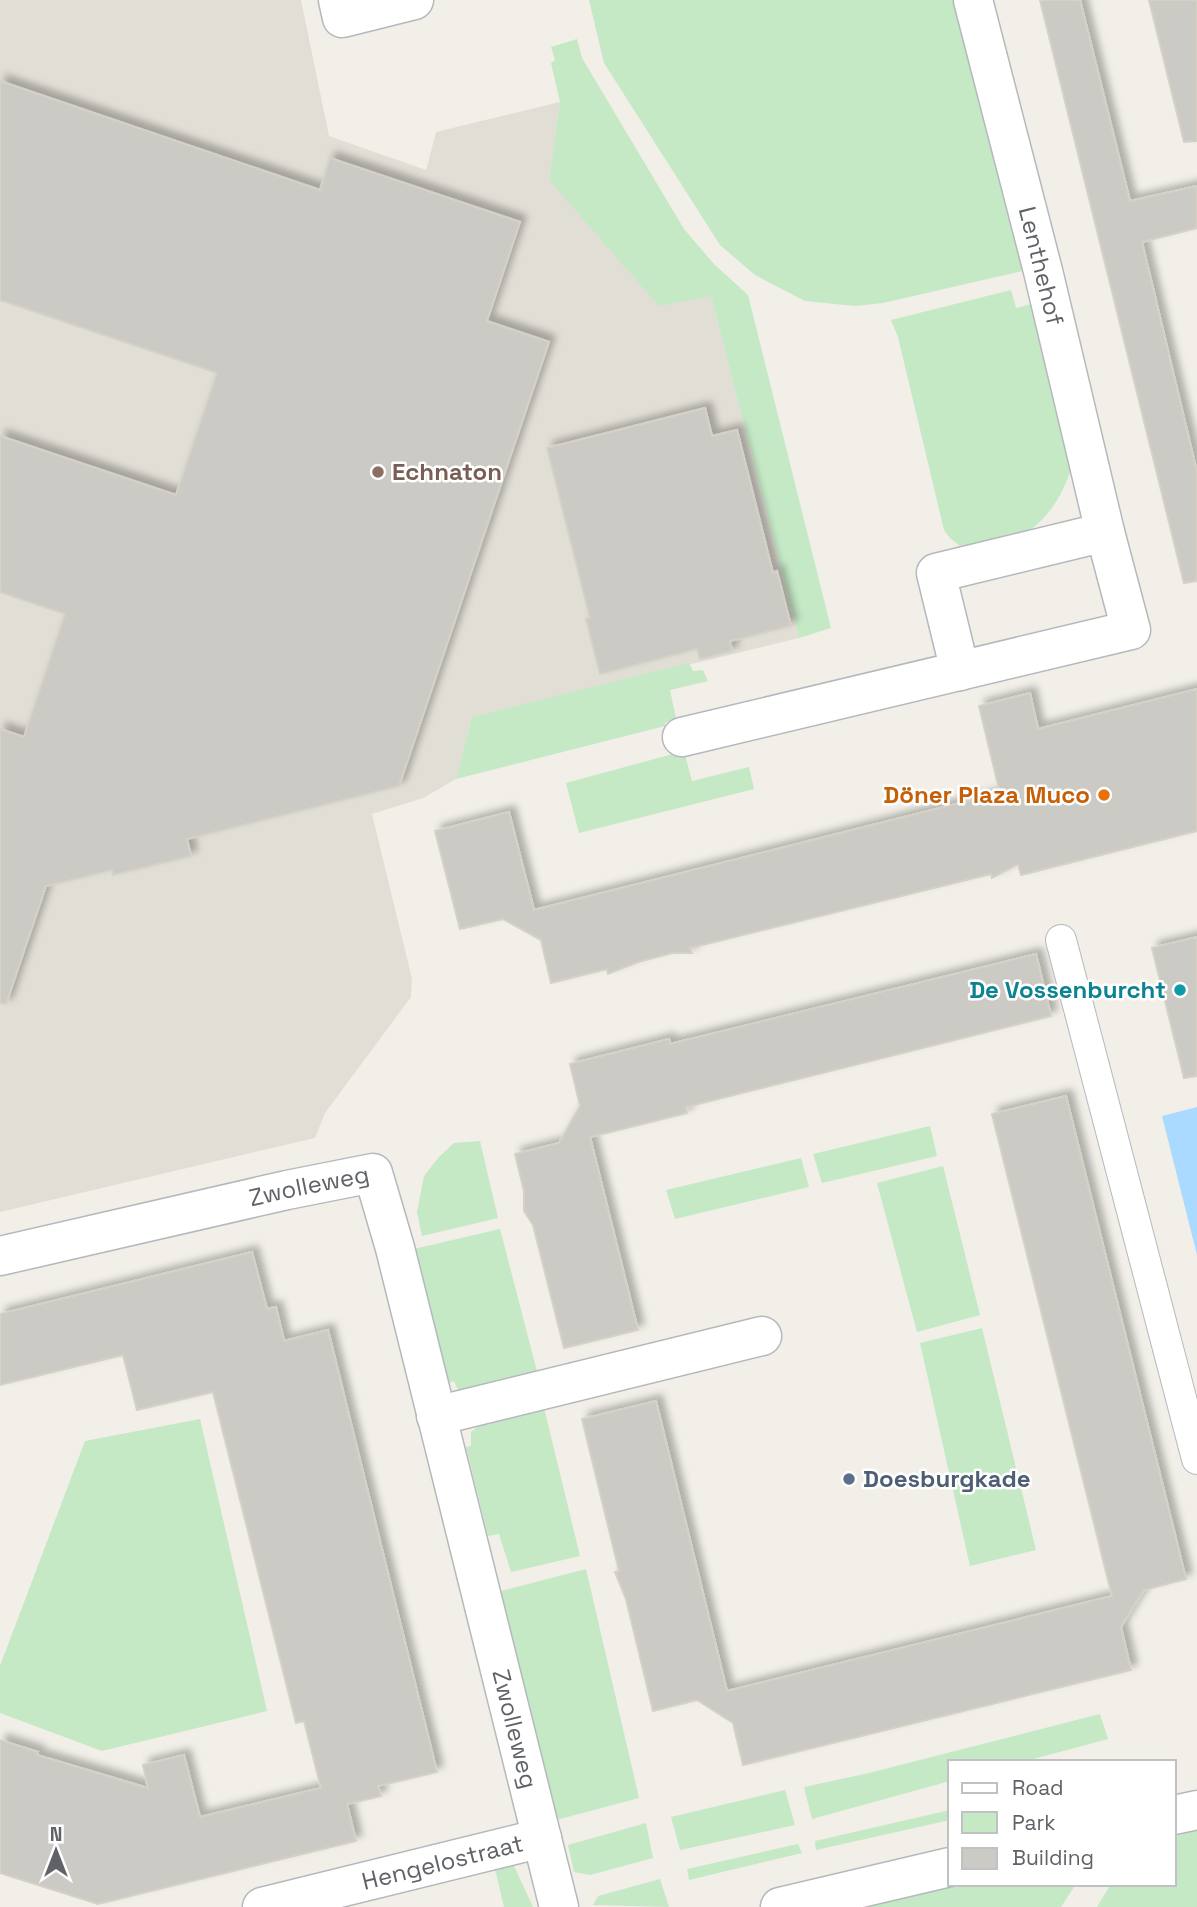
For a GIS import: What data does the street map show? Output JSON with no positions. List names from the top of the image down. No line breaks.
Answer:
{"streets":{"street":["Lenthehof","Zwolleweg","Hengelostraat"]},"crossings":[["Zwolleweg","Hengelostraat"]],"places":["Echnaton","Döner Plaza Muco","De Vossenburcht","Doesburgkade"],"legend":["Road","Park","Building"],"north":"top"}
